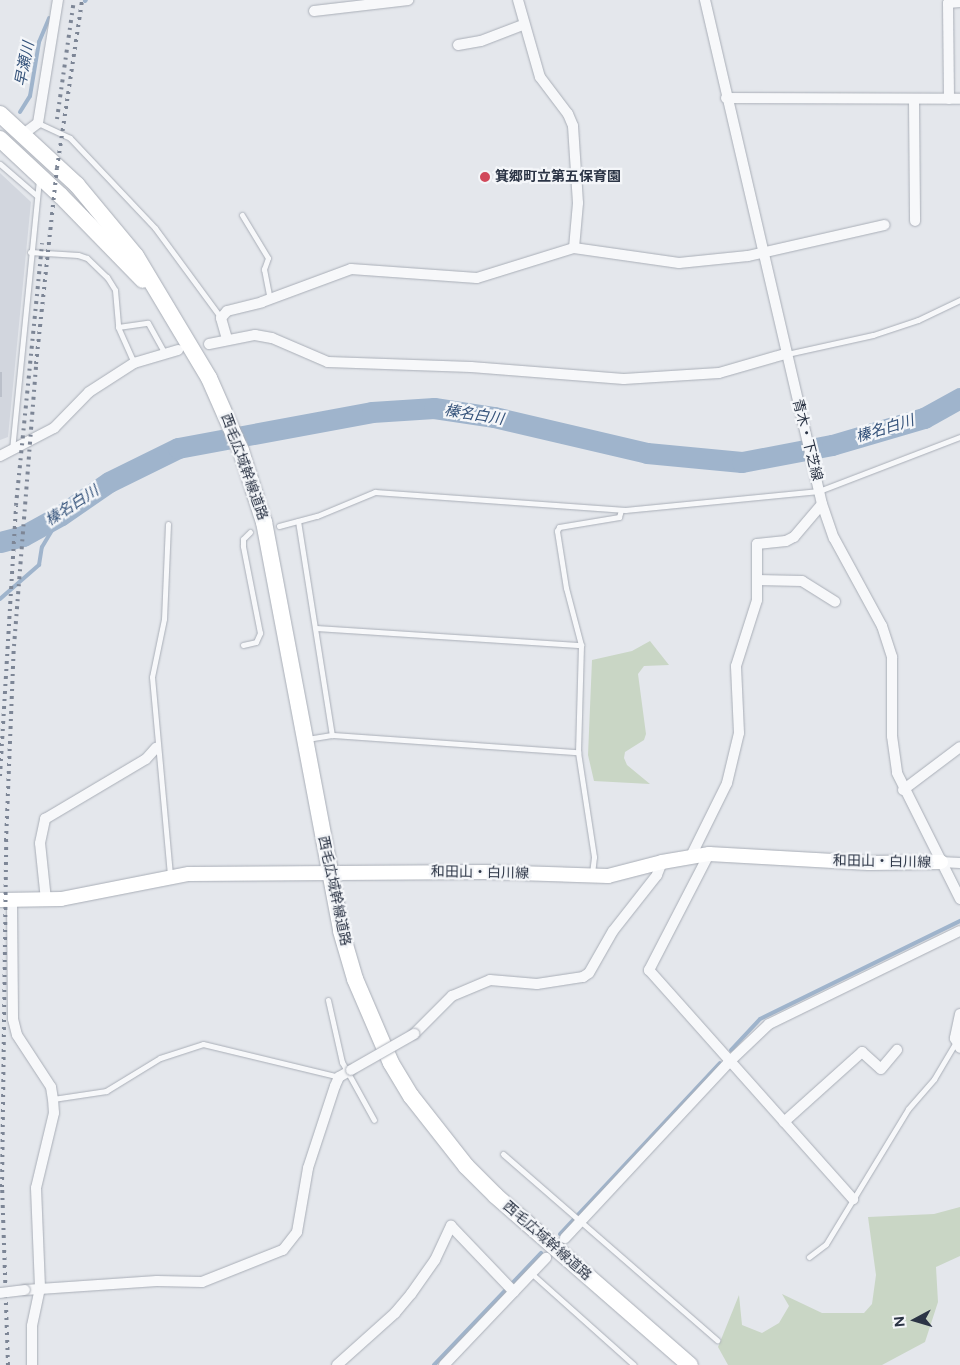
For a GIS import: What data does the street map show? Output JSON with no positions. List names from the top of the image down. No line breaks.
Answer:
{"streets":{"main road":["西毛広域幹線道路"],"street":["青木・下芝線","和田山・白川線"]},"crossings":[["青木・下芝線","和田山・白川線"],["西毛広域幹線道路","和田山・白川線"]],"water":["早瀬川","榛名白川"],"places":["箕郷町立第五保育園"],"north":"left"}
